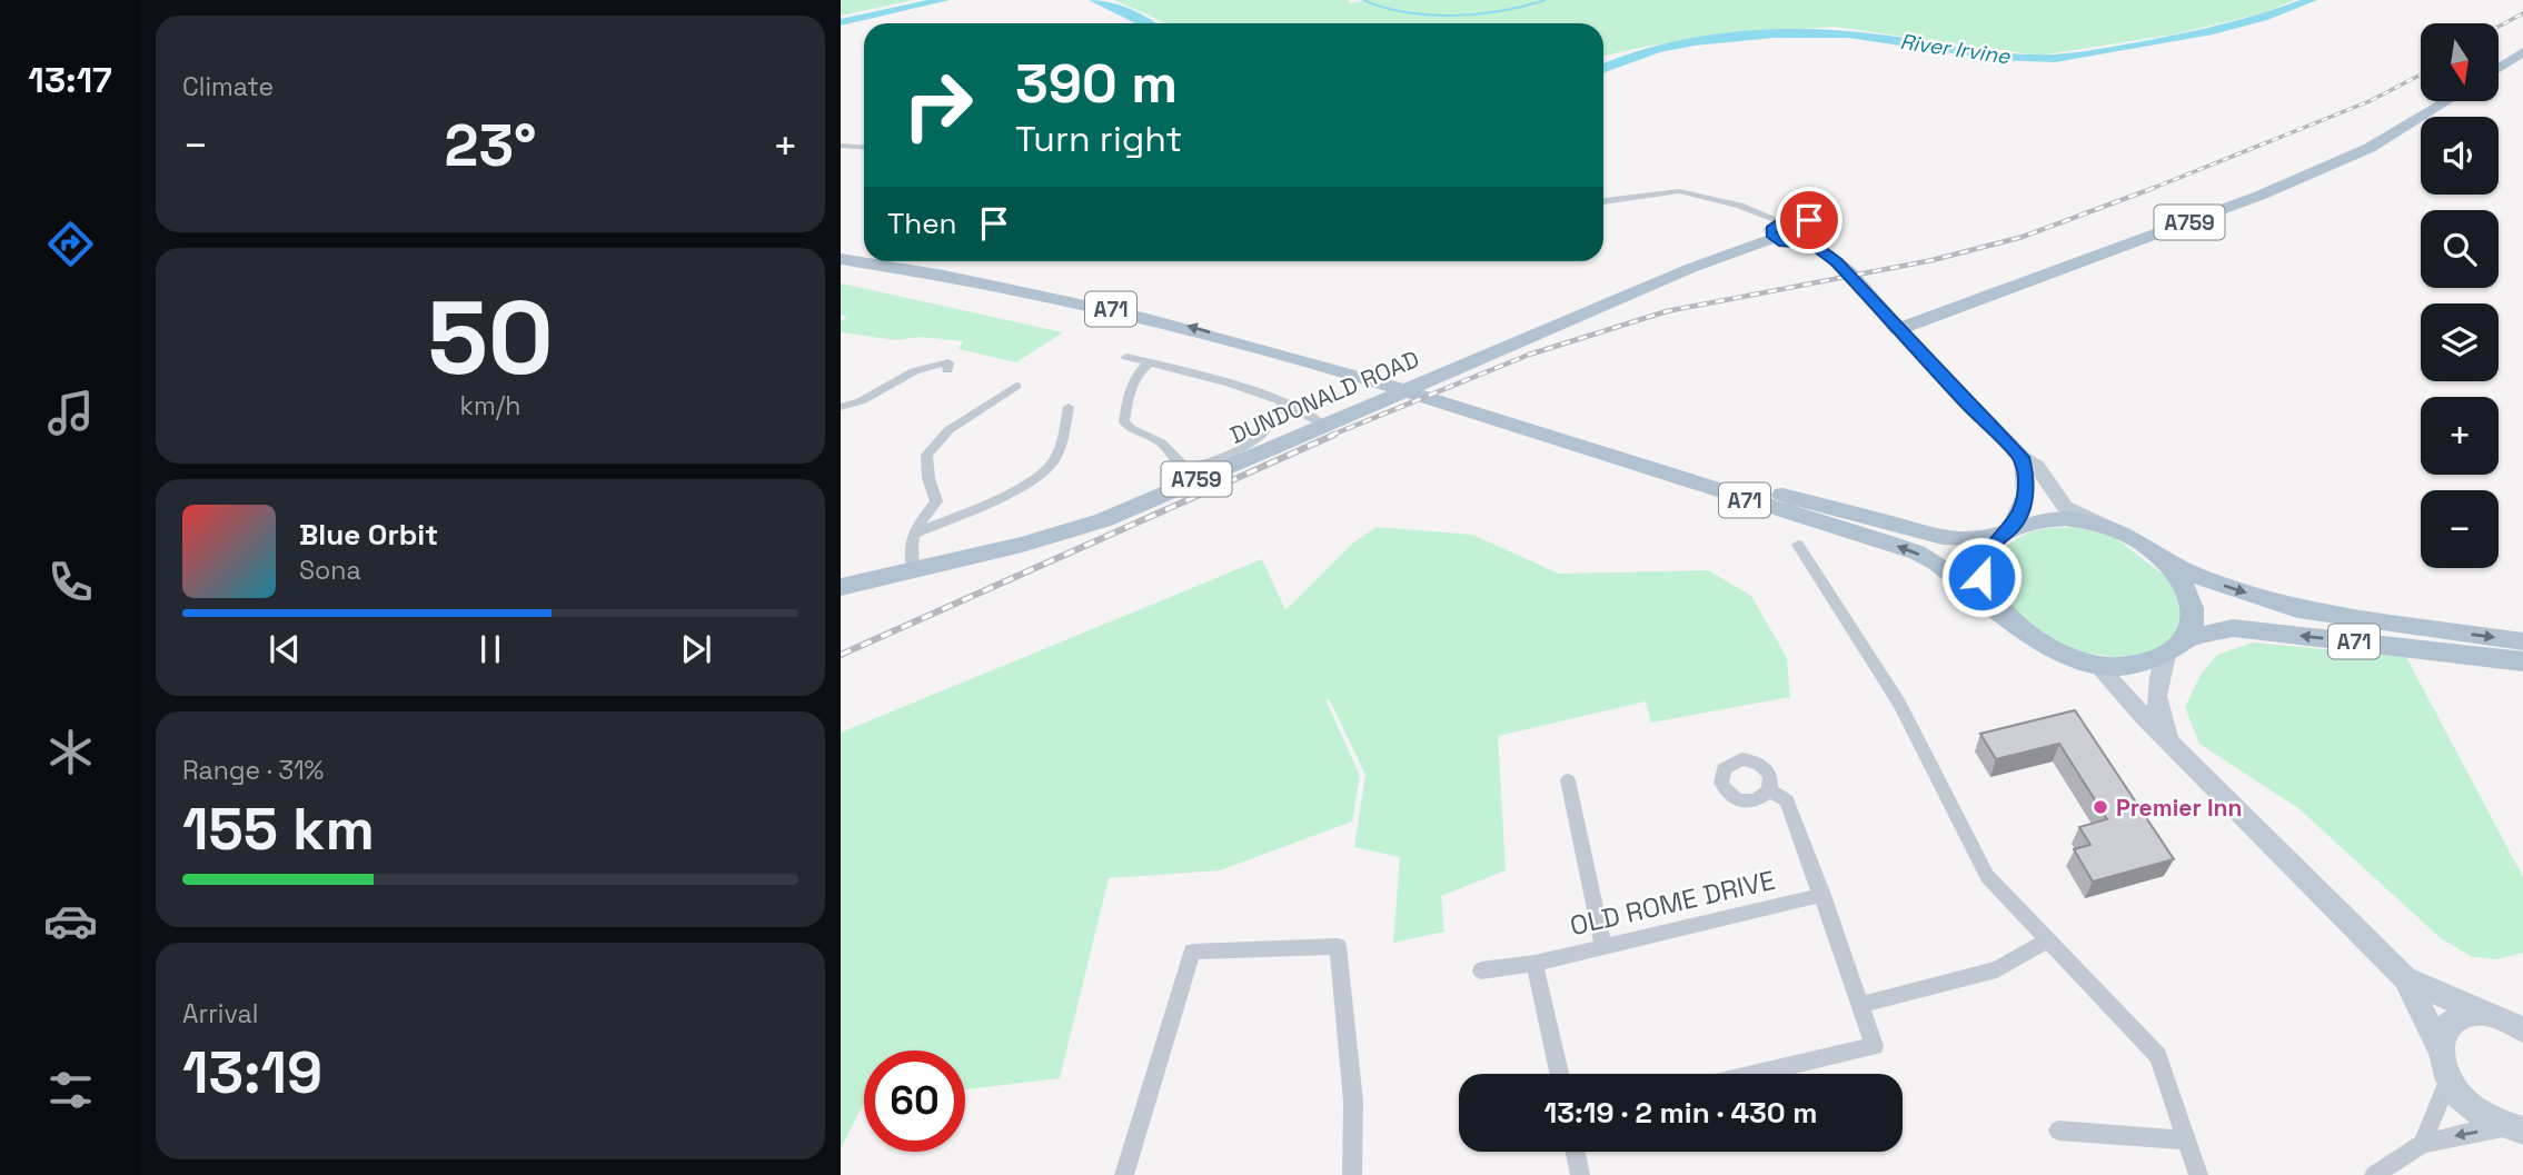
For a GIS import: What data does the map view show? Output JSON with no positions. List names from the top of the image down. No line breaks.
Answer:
{"streets":{"main road":["A759","A71","DUNDONALD ROAD"],"street":["OLD ROME DRIVE"]},"water":["River Irvine"],"places":["Premier Inn"],"north":"bottom","page":{"tabs":"13:17","tile":["Climate",["50","km/h"],["Range · 31%","155 km"],["Arrival","13:19"]],"map_buttons":["+","−"],"turn":["390 m","Turn right"],"heat":["−","23°","+"],"then":"Then","song":["Blue Orbit","Sona"],"limit":"60","trip":"13:19 · 2 min · 430 m"}}
